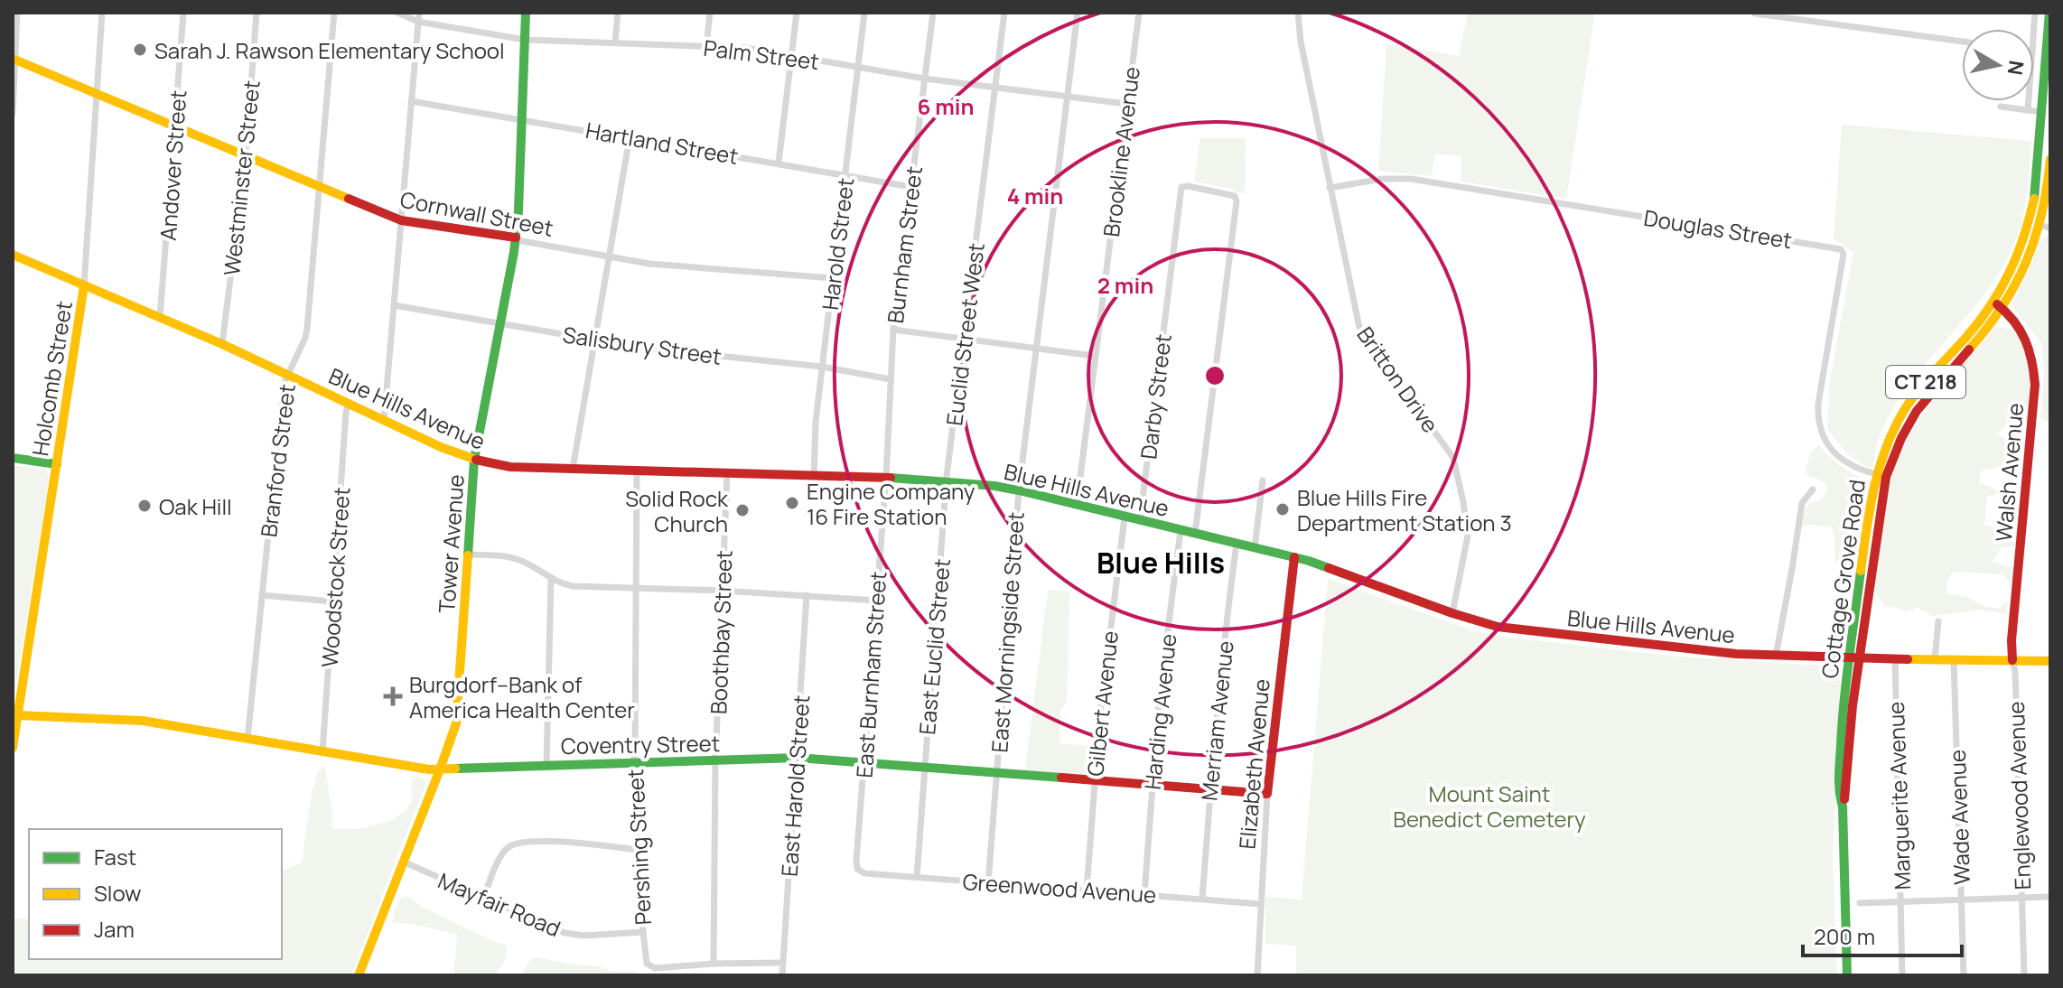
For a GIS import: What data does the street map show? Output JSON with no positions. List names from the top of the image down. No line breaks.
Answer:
{"streets":{"main road":["Cornwall Street","Holcomb Street","CT 218","Blue Hills Avenue","Walsh Avenue","Tower Avenue","Cottage Grove Road","Coventry Street","Elizabeth Avenue"],"street":["Palm Street","Hartland Street","Brookline Avenue","Andover Street","Westminster Street","Douglas Street","Harold Street","Burnham Street","Euclid Street West","Salisbury Street","Britton Drive","Darby Street","Branford Street","Woodstock Street","Boothbay Street","East Morningside Street","East Euclid Street","East Burnham Street","Gilbert Avenue","Harding Avenue","Merriam Avenue","East Harold Street","Marguerite Avenue","Englewood Avenue","Wade Avenue","Pershing Street","Greenwood Avenue","Mayfair Road"]},"crossings":[["Palm Street","Brookline Avenue"],["Palm Street","Harold Street"],["Palm Street","Burnham Street"],["Palm Street","Euclid Street West"],["Palm Street","Tower Avenue"],["Palm Street","East Morningside Street"],["Hartland Street","Harold Street"],["Hartland Street","Burnham Street"],["Hartland Street","Tower Avenue"],["Brookline Avenue","Blue Hills Avenue"],["Andover Street","Cornwall Street"],["Andover Street","Blue Hills Avenue"],["Westminster Street","Cornwall Street"],["Westminster Street","Blue Hills Avenue"],["Cornwall Street","Harold Street"],["Cornwall Street","Holcomb Street"],["Cornwall Street","Branford Street"],["Cornwall Street","Tower Avenue"],["Douglas Street","Britton Drive"],["Douglas Street","Cottage Grove Road"],["Harold Street","Salisbury Street"],["Harold Street","Blue Hills Avenue"],["Burnham Street","Salisbury Street"],["Burnham Street","Blue Hills Avenue"],["Burnham Street","East Burnham Street"],["Euclid Street West","Blue Hills Avenue"],["Euclid Street West","East Euclid Street"],["Salisbury Street","Tower Avenue"],["Holcomb Street","Blue Hills Avenue"],["Holcomb Street","Coventry Street"],["Britton Drive","Blue Hills Avenue"],["Darby Street","Blue Hills Avenue"],["Blue Hills Avenue","Branford Street"],["Blue Hills Avenue","Walsh Avenue"],["Blue Hills Avenue","Tower Avenue"],["Blue Hills Avenue","Woodstock Street"],["Blue Hills Avenue","Cottage Grove Road"],["Blue Hills Avenue","Boothbay Street"],["Blue Hills Avenue","East Morningside Street"],["Blue Hills Avenue","East Euclid Street"],["Blue Hills Avenue","East Burnham Street"],["Blue Hills Avenue","Gilbert Avenue"],["Blue Hills Avenue","Harding Avenue"],["Blue Hills Avenue","Merriam Avenue"],["Blue Hills Avenue","Elizabeth Avenue"],["Blue Hills Avenue","Marguerite Avenue"],["Blue Hills Avenue","Englewood Avenue"],["Blue Hills Avenue","Wade Avenue"],["Blue Hills Avenue","Pershing Street"],["Branford Street","Coventry Street"],["Walsh Avenue","Cottage Grove Road"],["Walsh Avenue","Englewood Avenue"],["Tower Avenue","Coventry Street"],["Tower Avenue","Mayfair Road"],["Woodstock Street","Coventry Street"],["Boothbay Street","Coventry Street"],["East Morningside Street","Coventry Street"],["East Morningside Street","Greenwood Avenue"],["East Euclid Street","Coventry Street"],["East Euclid Street","Greenwood Avenue"],["East Burnham Street","Coventry Street"],["East Burnham Street","Greenwood Avenue"],["Gilbert Avenue","Coventry Street"],["Gilbert Avenue","Greenwood Avenue"],["Harding Avenue","Coventry Street"],["Harding Avenue","Greenwood Avenue"],["Merriam Avenue","Coventry Street"],["Merriam Avenue","Greenwood Avenue"],["Coventry Street","Elizabeth Avenue"],["Coventry Street","East Harold Street"],["Coventry Street","Pershing Street"],["Elizabeth Avenue","Greenwood Avenue"],["Pershing Street","Mayfair Road"]],"districts":["Blue Hills"],"parks":["Mount Saint Benedict Cemetery"],"places":{"other":["Sarah J. Rawson Elementary School","Engine Company 16 Fire Station","Oak Hill","Blue Hills Fire Department Station 3","Solid Rock Church"],"health":["Burgdorf–Bank of America Health Center"]},"legend":["Fast","Slow","Jam"],"scale_bar":"200 m","north":"right","rings":["6 min","4 min","2 min"]}
